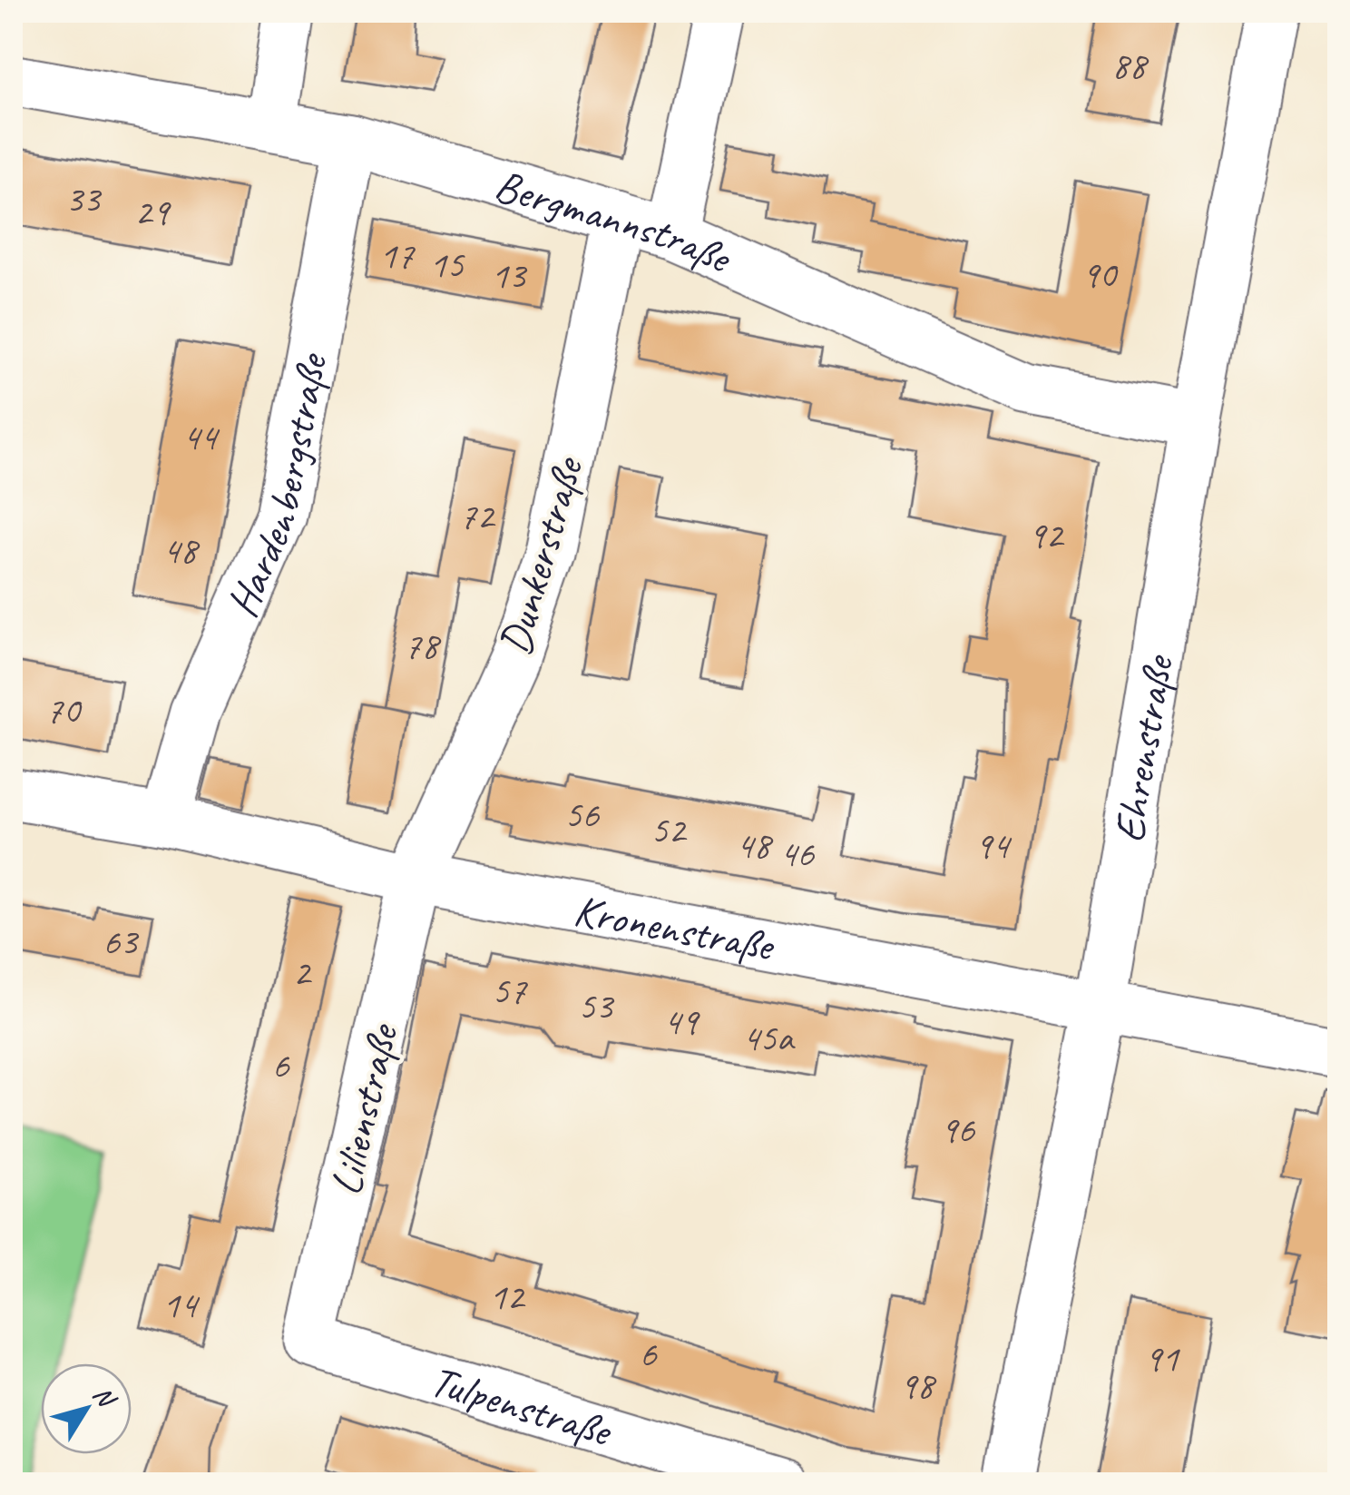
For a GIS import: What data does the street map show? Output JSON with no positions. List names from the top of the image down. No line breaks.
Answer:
{"streets":{"street":["Bergmannstraße","Hardenbergstraße","Dunkerstraße","Ehrenstraße","Kronenstraße","Lilienstraße","Tulpenstraße"]},"crossings":[["Bergmannstraße","Hardenbergstraße"],["Bergmannstraße","Dunkerstraße"],["Bergmannstraße","Ehrenstraße"],["Hardenbergstraße","Kronenstraße"],["Dunkerstraße","Kronenstraße"],["Dunkerstraße","Lilienstraße"],["Ehrenstraße","Kronenstraße"],["Kronenstraße","Lilienstraße"],["Lilienstraße","Tulpenstraße"]],"house_numbers":["88","33","29","17","15","90","13","44","72","92","48","78","70","56","52","48","94","46","63","2","57","53","49","45a","6","96","12","14","6","91","98"],"north":"top right"}
